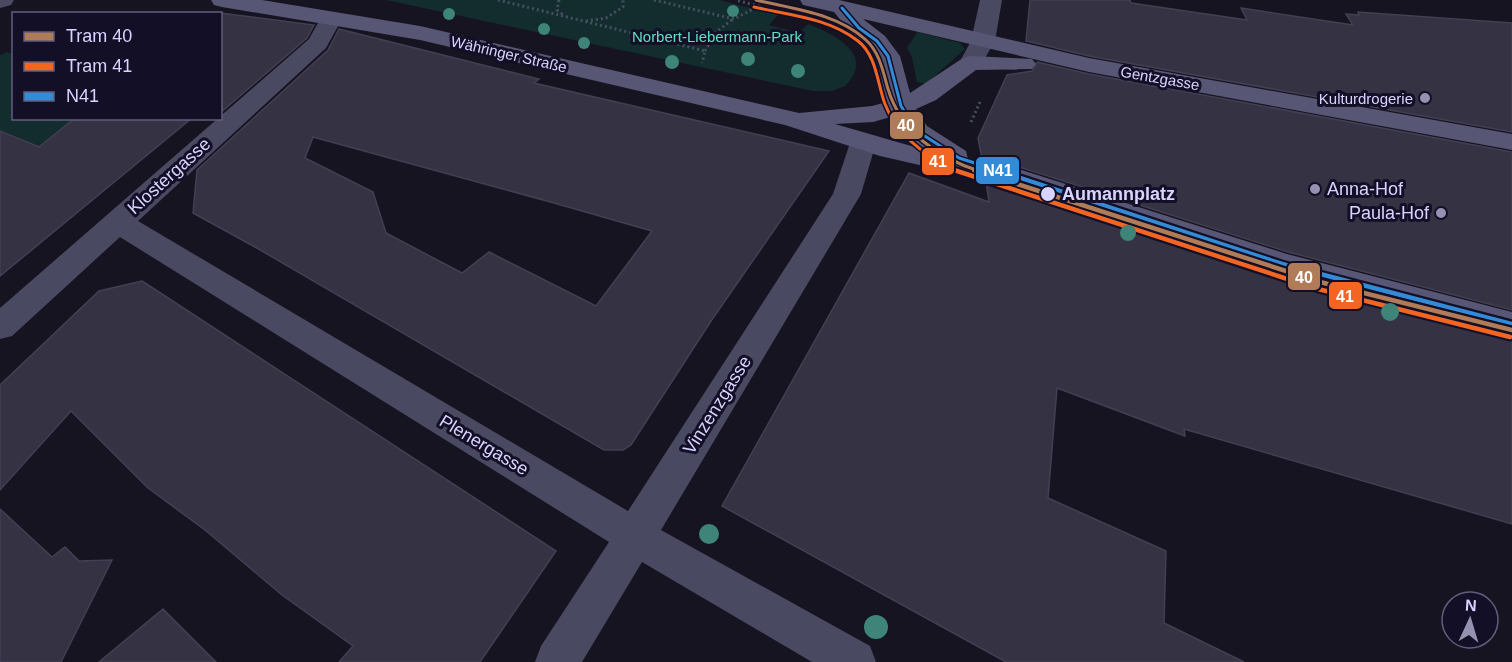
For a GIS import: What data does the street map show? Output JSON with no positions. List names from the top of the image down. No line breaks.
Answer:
{"streets":{"main road":["Währinger Straße","Gentzgasse"],"street":["Klostergasse","Vinzenzgasse","Plenergasse"]},"crossings":[["Währinger Straße","Klostergasse"],["Währinger Straße","Vinzenzgasse"],["Klostergasse","Plenergasse"],["Vinzenzgasse","Plenergasse"]],"parks":["Norbert-Liebermann-Park"],"places":["Kulturdrogerie","Anna-Hof","Aumannplatz","Paula-Hof"],"lines":["tram line 40","tram line 41","transit line N41"],"legend":["Tram 40","Tram 41","N41"],"north":"top"}
